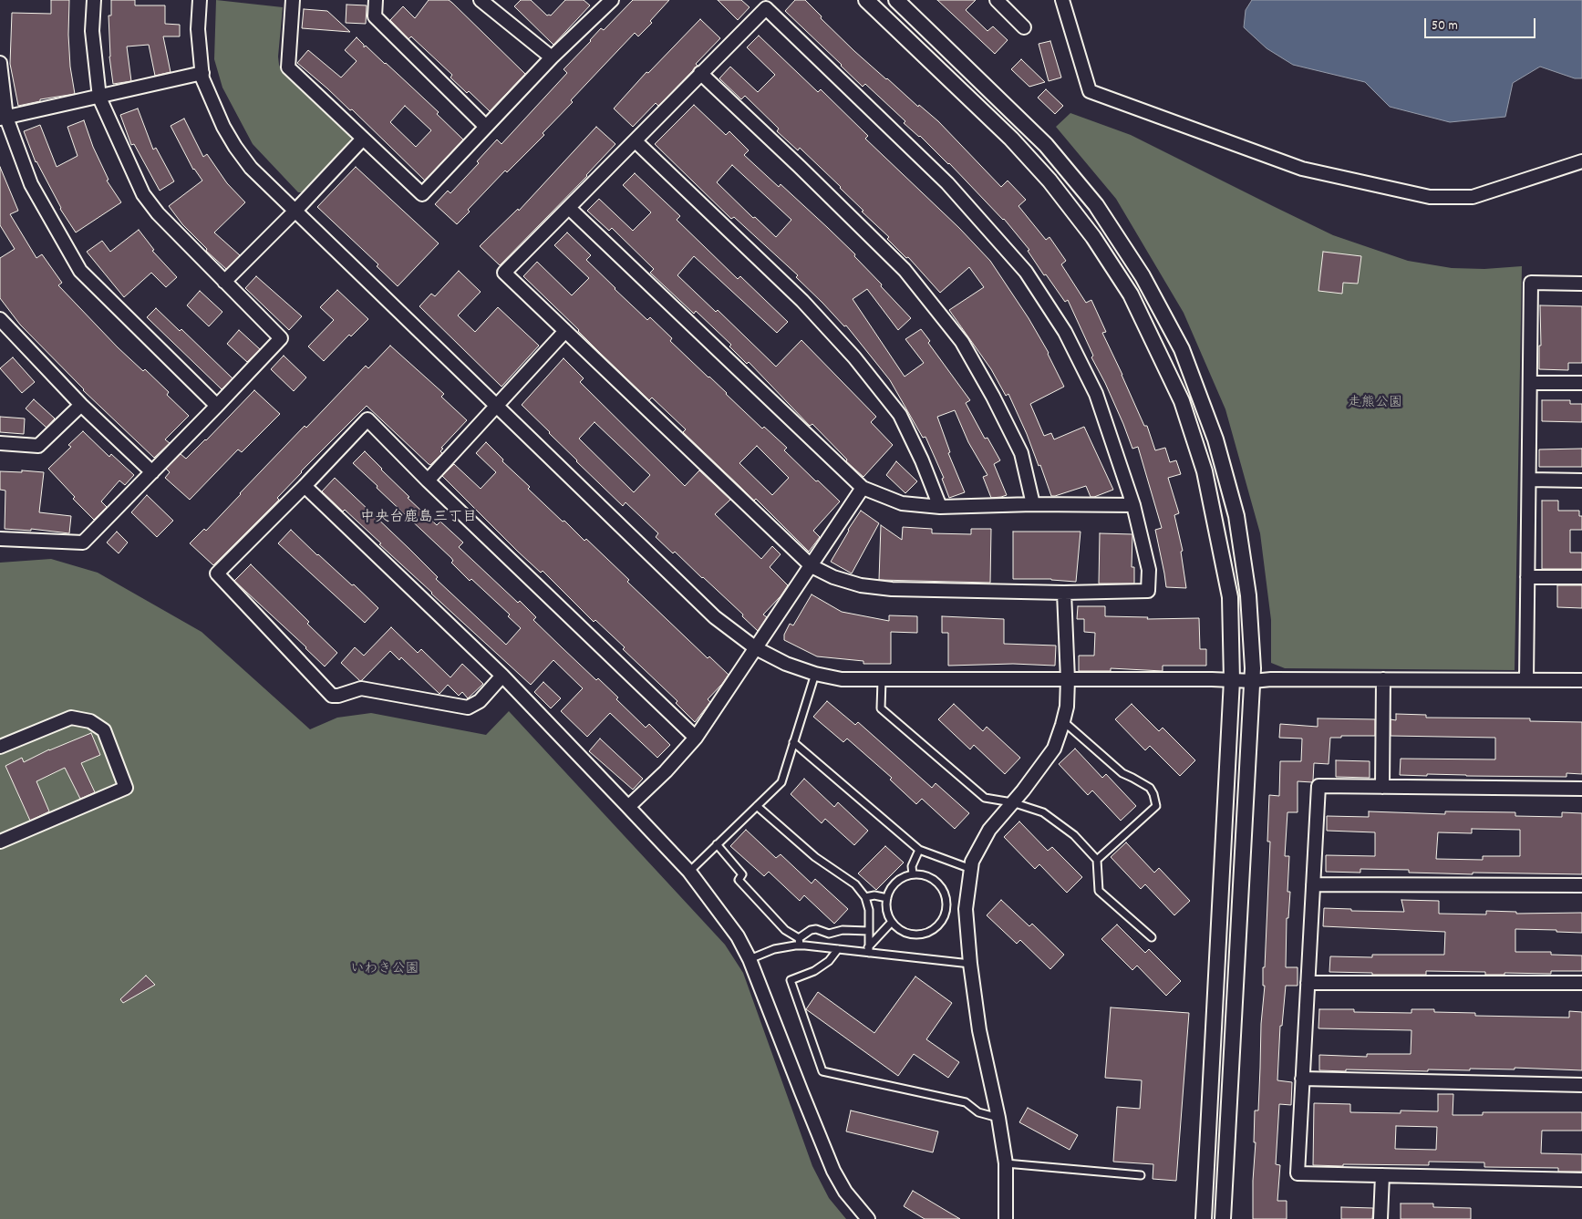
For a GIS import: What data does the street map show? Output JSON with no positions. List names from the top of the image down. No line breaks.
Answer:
{"districts":["中央台鹿島三丁目"],"parks":["走熊公園","いわき公園"],"scale_bar":"50 m"}
